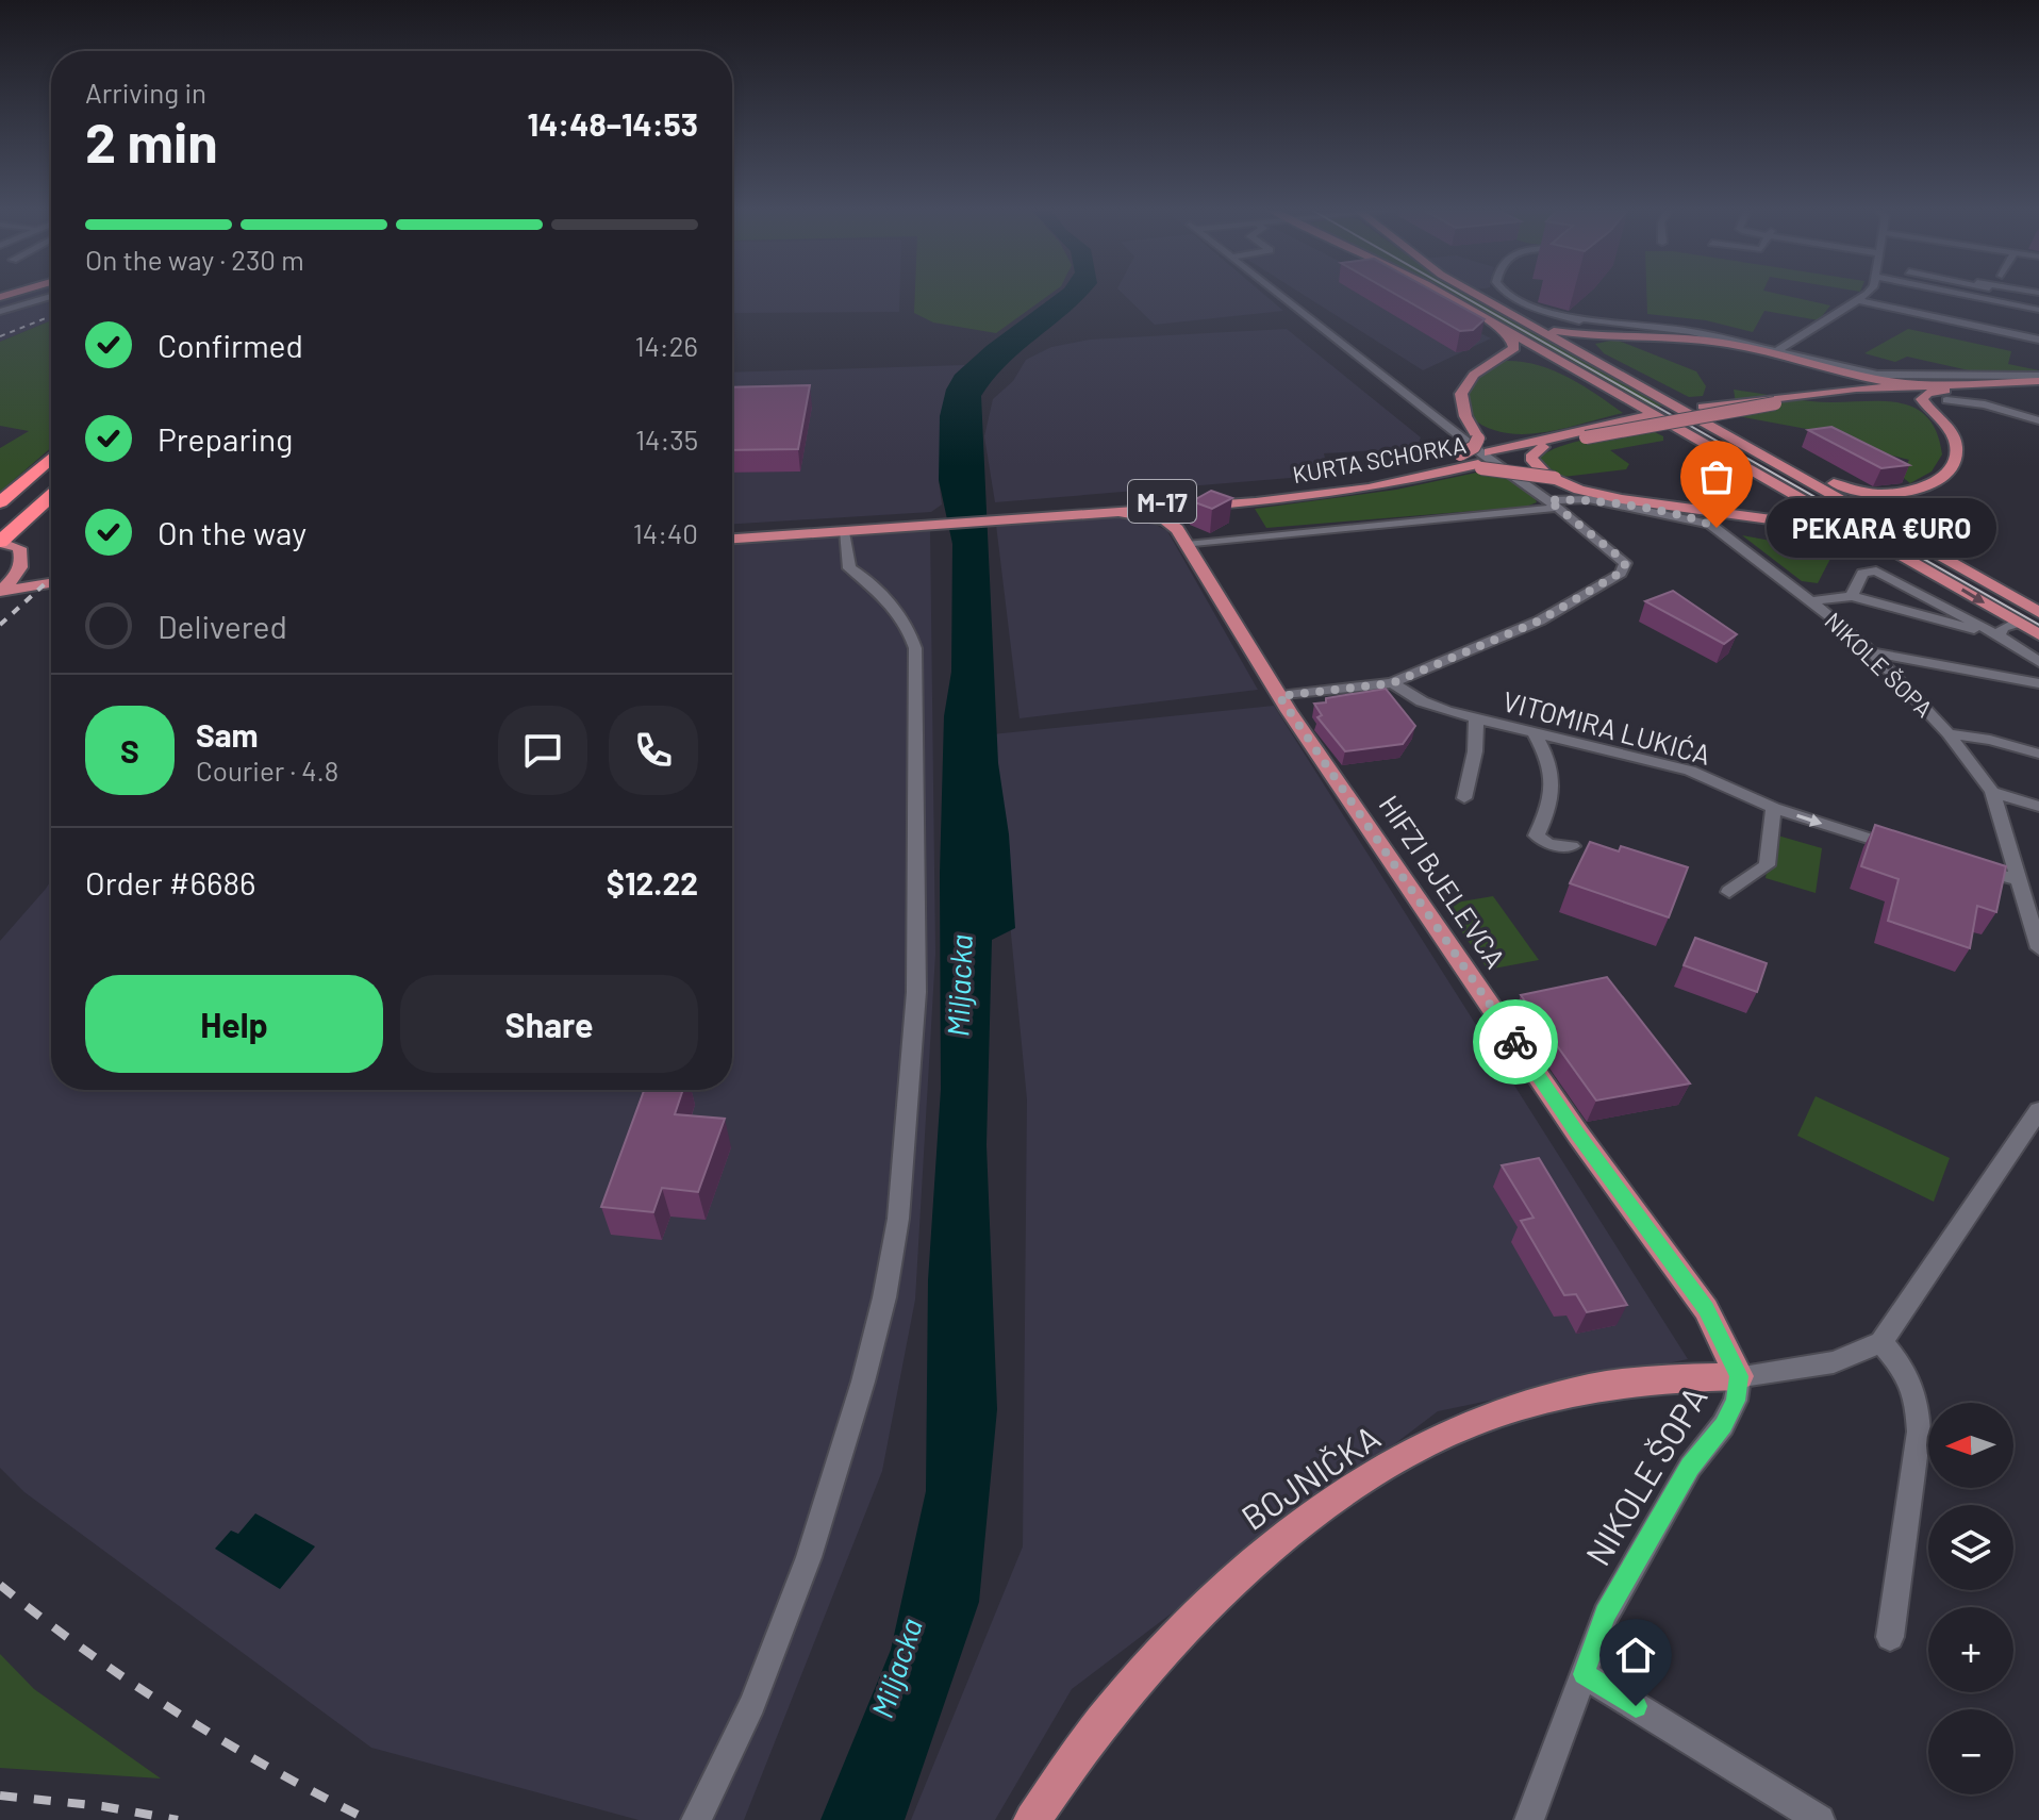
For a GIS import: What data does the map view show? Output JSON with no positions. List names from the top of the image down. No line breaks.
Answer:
{"streets":{"main road":["KURTA SCHORKA","M-17","HIFZI BJELEVCA","BOJNIČKA"],"street":["NIKOLE ŠOPA","VITOMIRA LUKIĆA"]},"crossings":[["KURTA SCHORKA","M-17"],["NIKOLE ŠOPA","HIFZI BJELEVCA"],["NIKOLE ŠOPA","BOJNIČKA"],["HIFZI BJELEVCA","BOJNIČKA"]],"water":["Miljacka"],"places":["PEKARA €URO"],"north":"left","page":{"heading":["2 min","Arriving in","14:48–14:53"],"panel":["Sam","Courier · 4.8","Order #6686","$12.22"],"bar":"On the way · 230 m","list":[["Confirmed","14:26"],["Preparing","14:35"],["On the way","14:40"],"Delivered"],"bubble":"PEKARA €URO","round":"S","buttons":["Help","Share"],"map_buttons":["+","−"]}}
